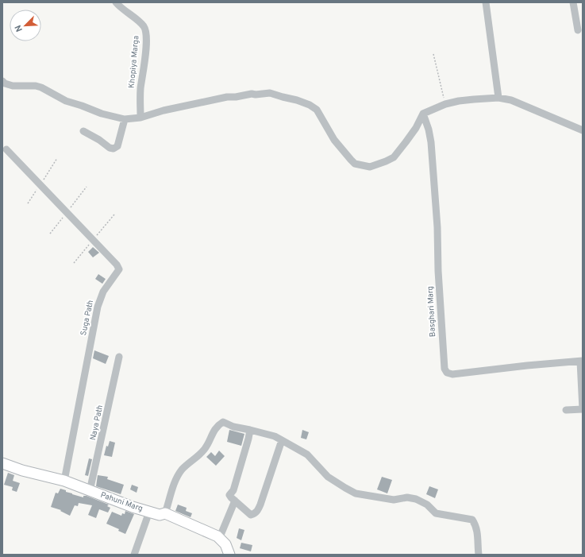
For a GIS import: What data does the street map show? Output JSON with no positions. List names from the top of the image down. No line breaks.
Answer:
{"streets":{"street":["Khopiya Marga","Basghari Marg","Suga Path","Naya Path","Pahuni Marg"]},"crossings":[["Suga Path","Pahuni Marg"],["Naya Path","Pahuni Marg"]],"north":"bottom left"}
